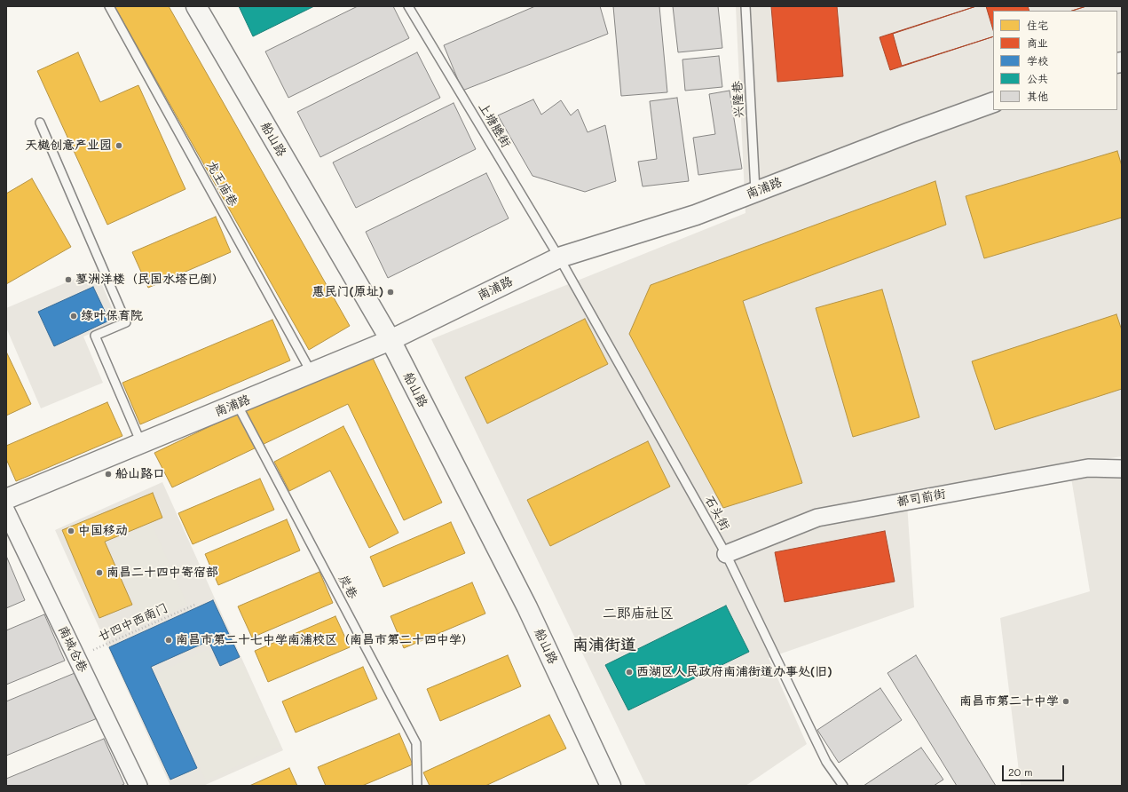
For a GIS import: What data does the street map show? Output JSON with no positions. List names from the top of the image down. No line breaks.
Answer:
{"streets":{"street":["船山路","南浦路","都司前街","南城仓巷"],"lane":["兴隆巷","上塘塍街","龙王庙巷","石头街","炭巷"],"path":["廿四中西南门"]},"crossings":[["兴隆巷","南浦路"],["上塘塍街","南浦路"],["上塘塍街","石头街"],["船山路","南浦路"],["龙王庙巷","南浦路"],["南浦路","石头街"],["南浦路","炭巷"],["都司前街","石头街"],["廿四中西南门","南城仓巷"]],"districts":["二郎庙社区","南浦街道"],"places":["天樾创意产业园","蓼洲洋楼（民国水塔已倒）","惠民门(原址)","绿叶保育院","船山路口","中国移动","南昌二十四中寄宿部","南昌市第二十七中学南浦校区（南昌市第二十四中学）","西湖区人民政府南浦街道办事处(旧)","南昌市第二十中学"],"legend":["住宅","商业","学校","公共","其他"],"scale_bar":"20 m"}
